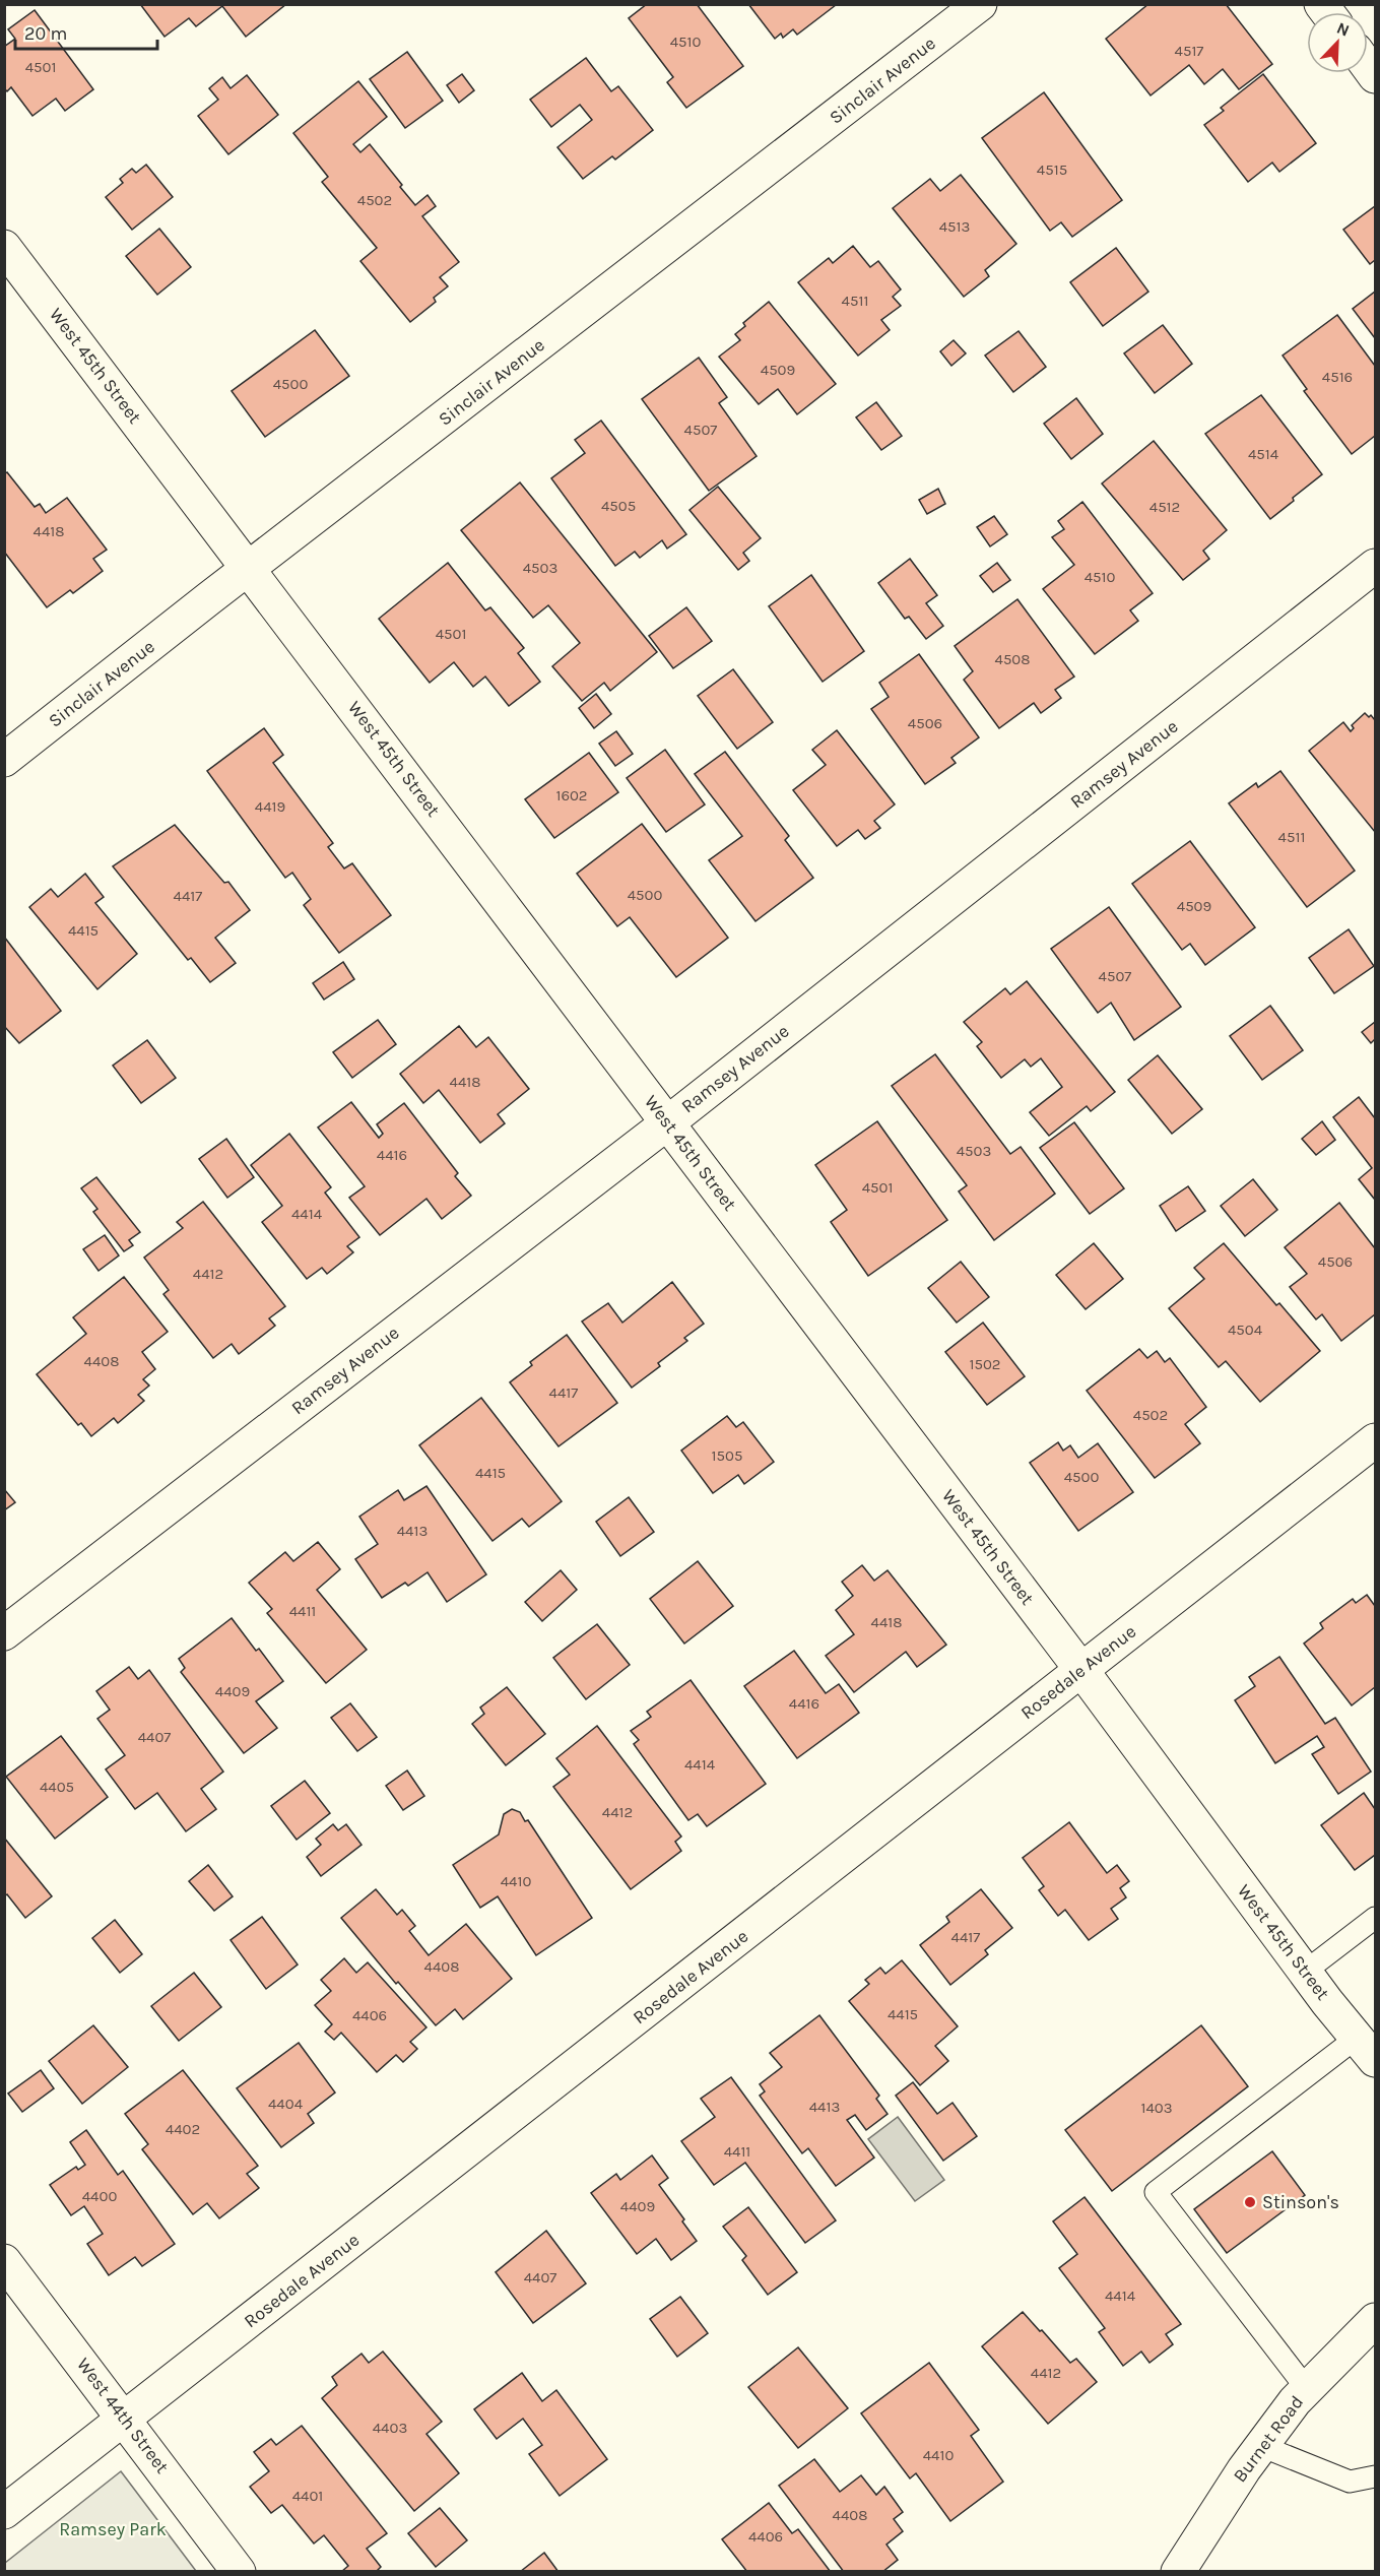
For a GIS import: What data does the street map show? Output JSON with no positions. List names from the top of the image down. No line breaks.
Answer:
{"streets":{"street":["Sinclair Avenue","West 45th Street","Ramsey Avenue","Rosedale Avenue","West 44th Street","Burnet Road"]},"crossings":[["Sinclair Avenue","West 45th Street"],["West 45th Street","Ramsey Avenue"],["West 45th Street","Rosedale Avenue"],["Rosedale Avenue","West 44th Street"]],"parks":["Ramsey Park"],"places":["Stinson's"],"house_numbers":["4510","4517","4501","4515","4502","4513","4511","4509","4516","4500","4507","4514","4505","4512","4418","4503","4510","4501","4508","4506","1602","4419","4511","4500","4417","4509","4415","4507","4418","4503","4416","4501","4414","4506","4412","4504","4408","1502","4417","4502","1505","4415","4500","4413","4411","4418","4409","4416","4407","4414","4405","4412","4410","4417","4408","4415","4406","4404","4413","1403","4402","4411","4400","4409","4407","4414","4412","4403","4410","4401","4408","4406"],"scale_bar":"20 m","north":"top right"}
